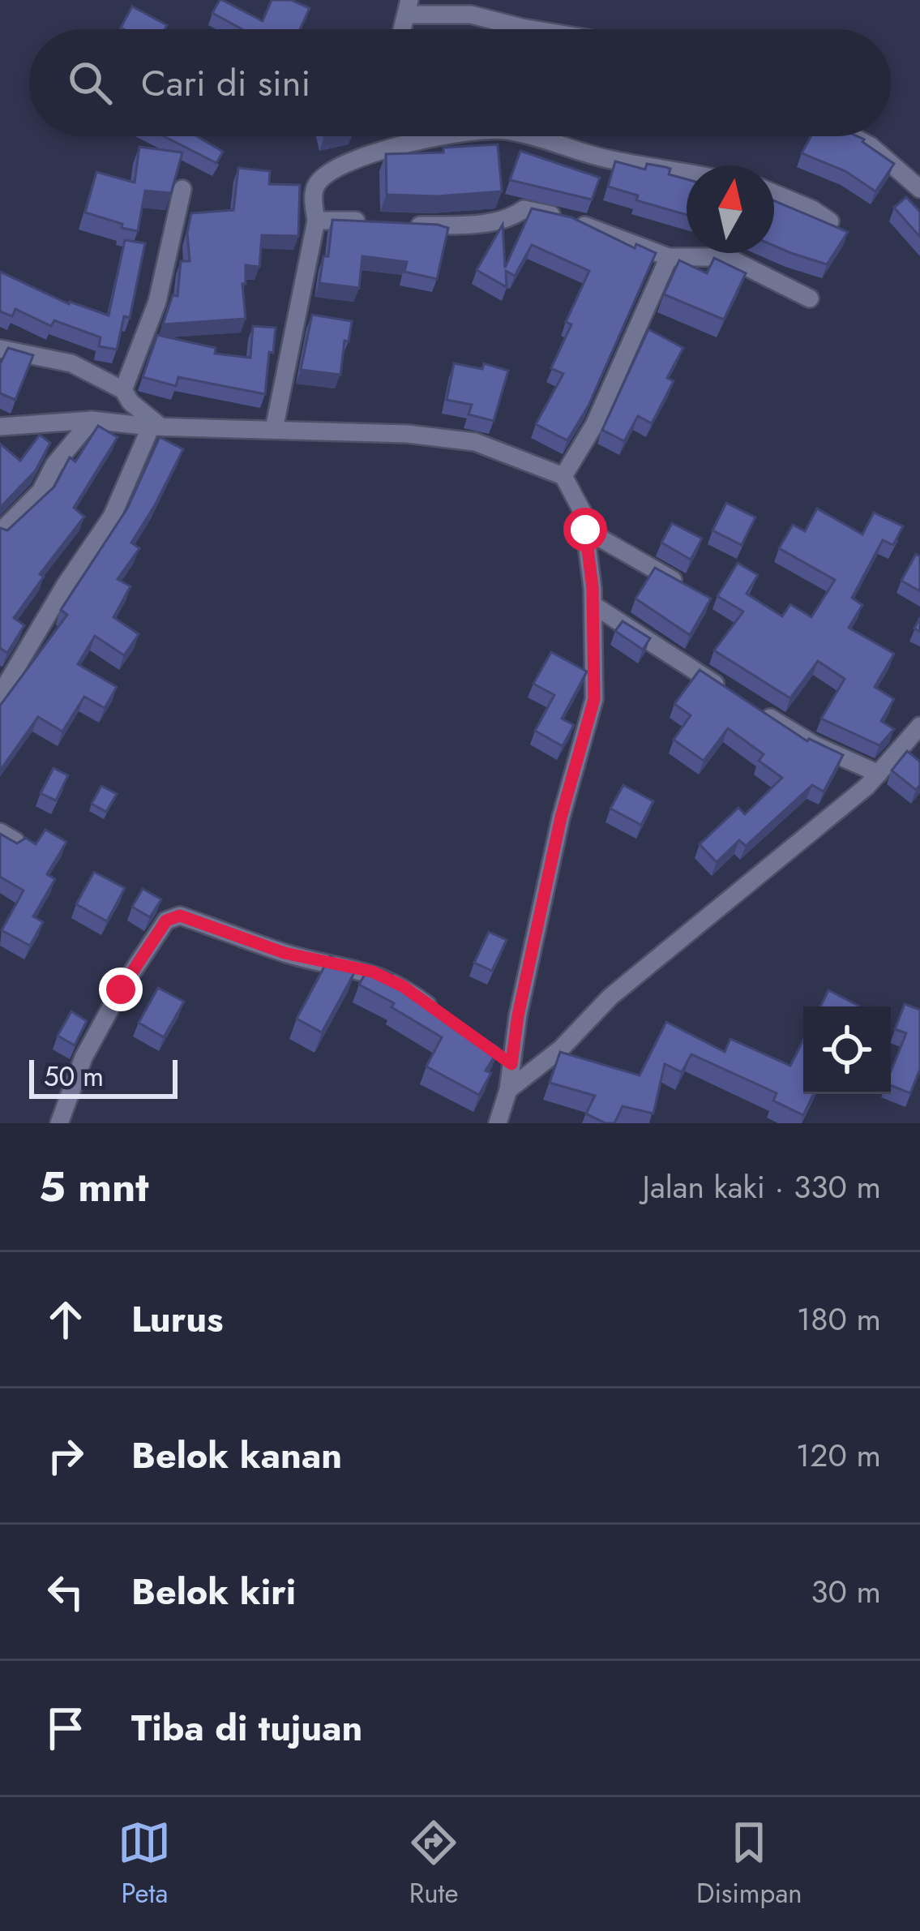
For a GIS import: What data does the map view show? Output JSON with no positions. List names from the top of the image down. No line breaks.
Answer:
{"scale_bar":"50 m","north":"top","page":{"search":"Cari di sini","scale":"50 m","heading":["5 mnt","Jalan kaki · 330 m"],"list":[["Lurus","180 m"],["Belok kanan","120 m"],["Belok kiri","30 m"],"Tiba di tujuan"],"nav":["Peta","Rute","Disimpan"]}}
